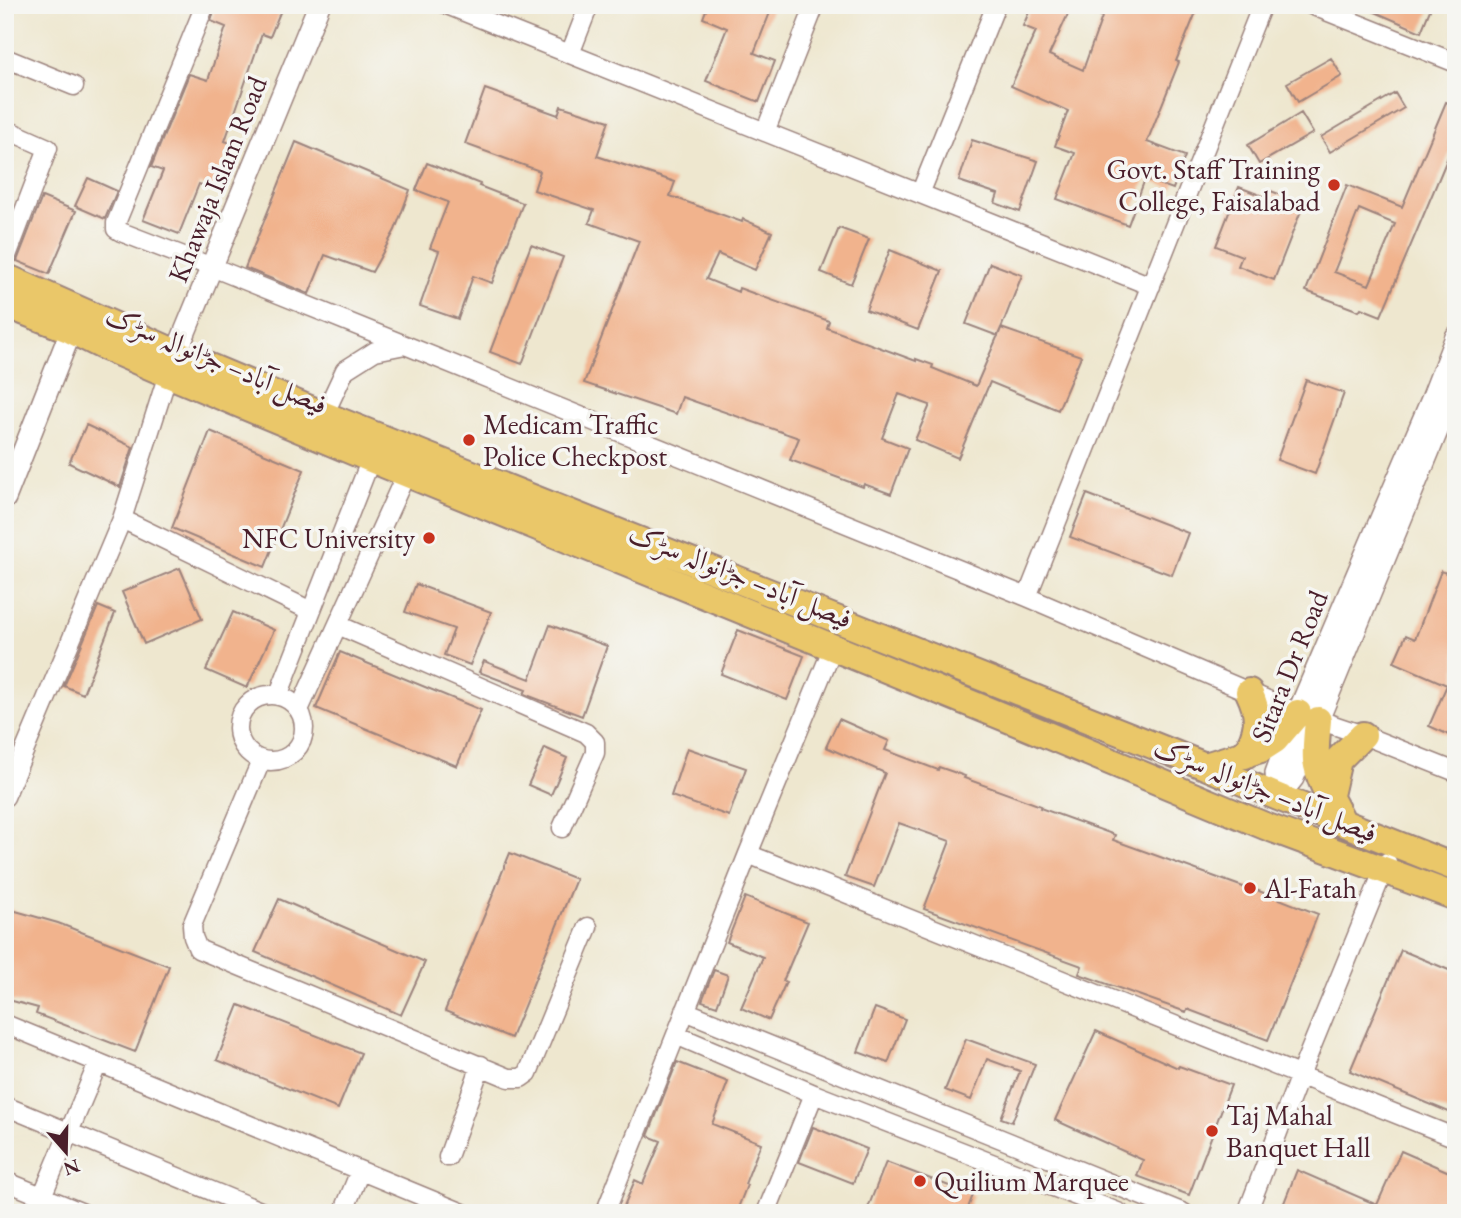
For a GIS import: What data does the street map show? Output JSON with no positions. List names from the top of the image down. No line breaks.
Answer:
{"streets":{"main road":["فیصل آباد– جڑانوالہ سڑک"],"street":["Khawaja Islam Road","Sitara Dr Road"]},"crossings":[["Khawaja Islam Road","فیصل آباد– جڑانوالہ سڑک"],["فیصل آباد– جڑانوالہ سڑک","Sitara Dr Road"]],"places":["Govt. Staff Training College, Faisalabad","Medicam Traffic Police Checkpost","NFC University","Al-Fatah","Taj Mahal Banquet Hall","Quilium Marquee"],"north":"bottom"}
